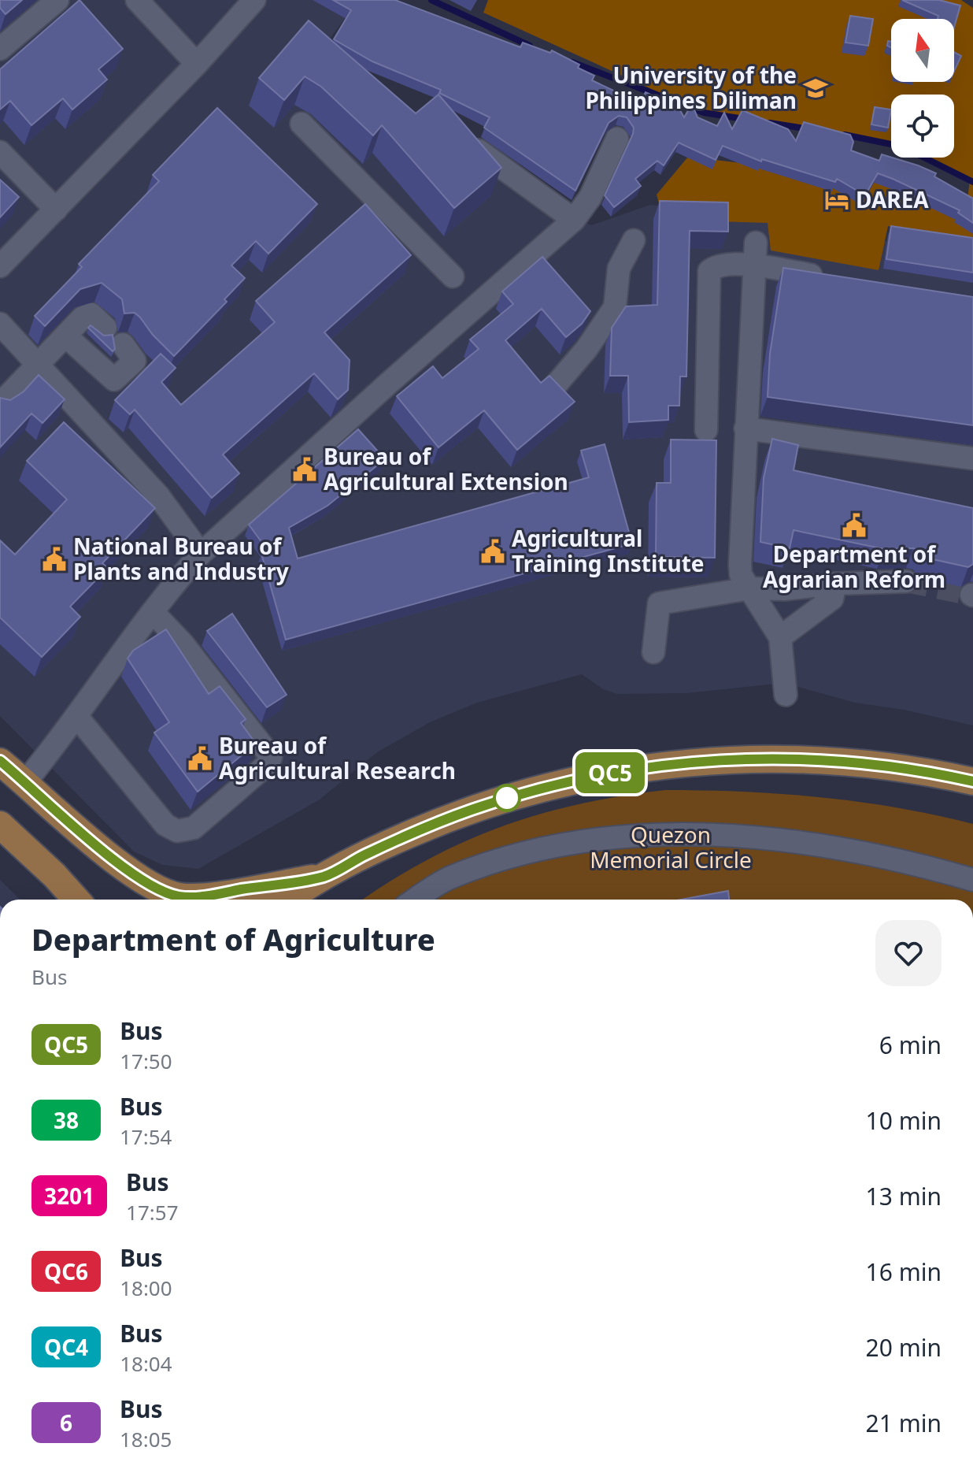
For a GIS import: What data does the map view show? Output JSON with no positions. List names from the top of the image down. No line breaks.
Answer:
{"parks":["Quezon Memorial Circle"],"places":{"school or university":["University of the Philippines Diliman"],"hotel":["DAREA"],"public building":["Bureau of Agricultural Extension","Department of Agrarian Reform","Agricultural Training Institute","National Bureau of Plants and Industry","Bureau of Agricultural Research"]},"lines":["bus line QC5"],"north":"top","page":{"on_map":"QC5","heading":["Department of Agriculture","Bus"],"list":[{"mark":"QC5","name":"Bus","note":"17:50","value":"6 min"},{"mark":"38","name":"Bus","note":"17:54","value":"10 min"},{"mark":"3201","name":"Bus","note":"17:57","value":"13 min"},{"mark":"QC6","name":"Bus","note":"18:00","value":"16 min"},{"mark":"QC4","name":"Bus","note":"18:04","value":"20 min"},{"mark":"6","name":"Bus","note":"18:05","value":"21 min"}]}}
